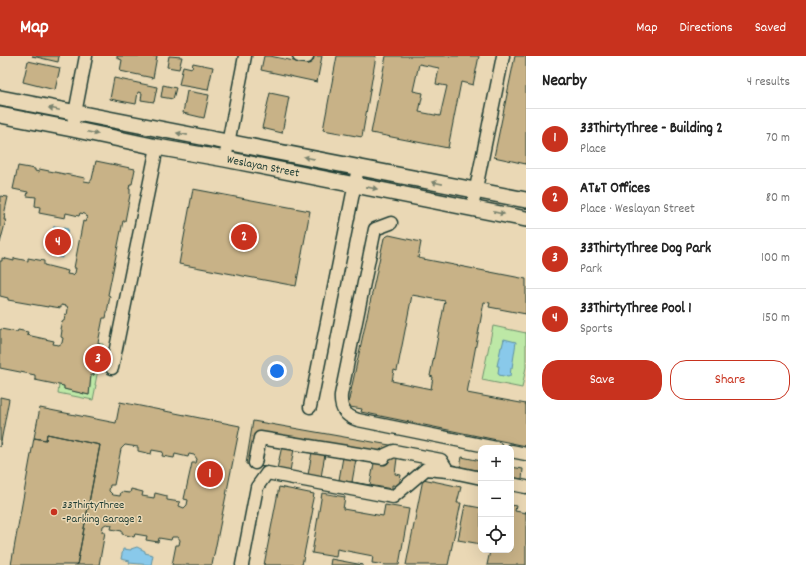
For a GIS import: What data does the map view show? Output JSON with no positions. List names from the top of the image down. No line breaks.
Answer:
{"streets":{"main road":["Weslayan Street"]},"places":["33ThirtyThree -Parking Garage 2"],"page":{"header":"Map","nav":["Map","Directions","Saved"],"heading":["Nearby","4 results"],"list":[{"mark":"1","name":"33ThirtyThree - Building 2","note":"Place","value":"70 m"},{"mark":"2","name":"AT&T Offices","note":"Place · Weslayan Street","value":"80 m"},{"mark":"3","name":"33ThirtyThree Dog Park","note":"Park","value":"100 m"},{"mark":"4","name":"33ThirtyThree Pool 1","note":"Sports","value":"150 m"}],"pins":["2","4","3","1"],"buttons":["Save","Share"],"map_buttons":["+","−"]}}
